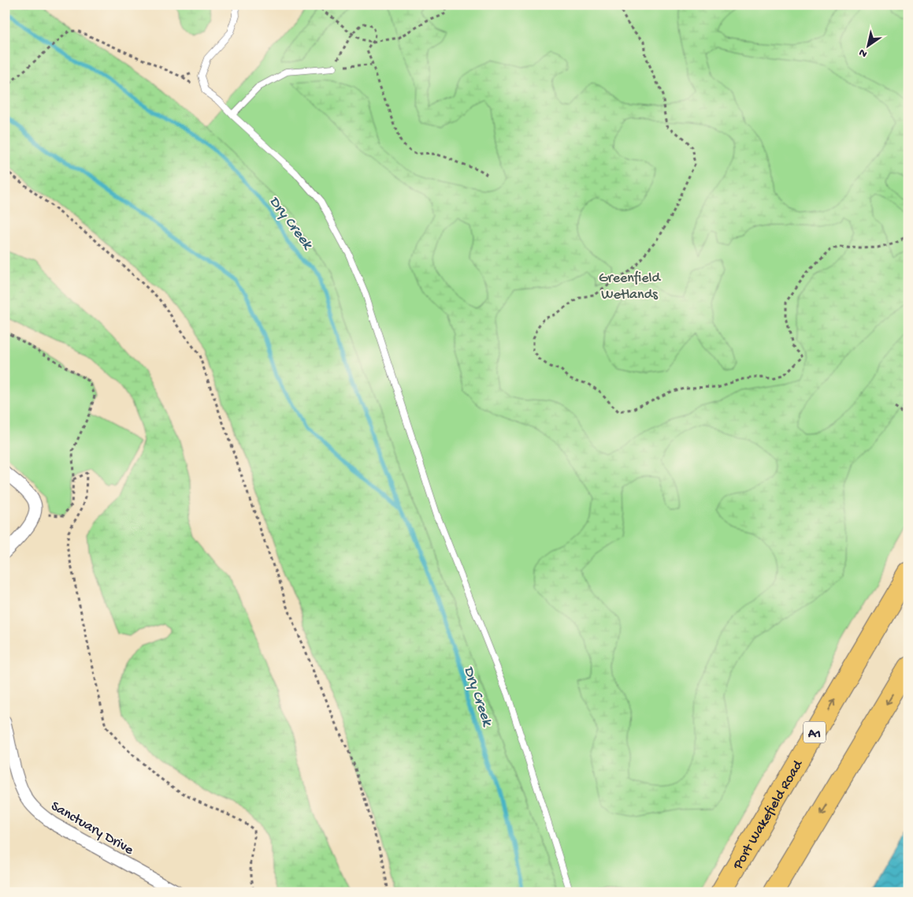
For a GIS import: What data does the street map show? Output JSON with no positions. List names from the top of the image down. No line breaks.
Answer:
{"streets":{"highway":["A1","Port Wakefield Road"],"street":["Sanctuary Drive"]},"water":["Dry Creek"],"parks":["Greenfield Wetlands"],"north":"bottom left"}
